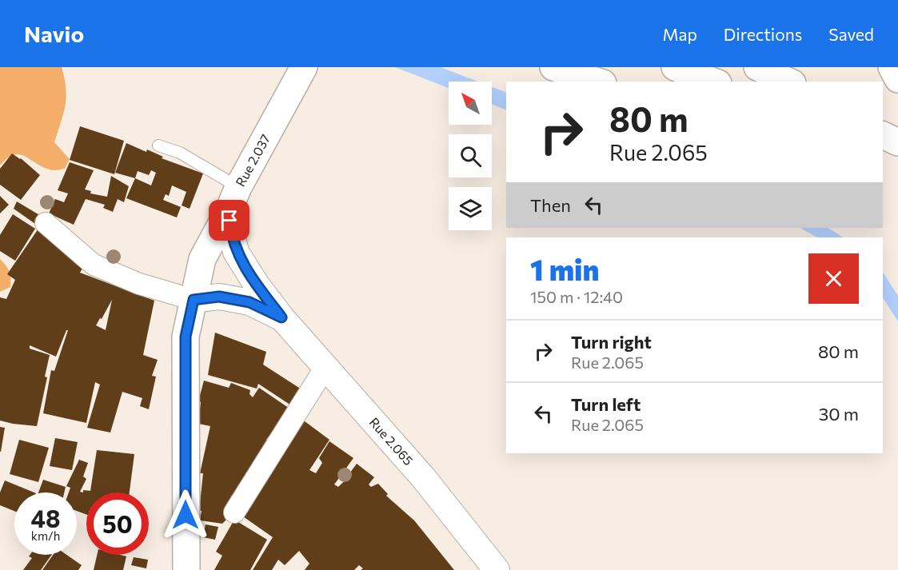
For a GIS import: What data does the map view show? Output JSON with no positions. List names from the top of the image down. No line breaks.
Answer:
{"streets":{"main road":["Rue 2.037"],"street":["Rue 2.065"]},"crossings":[["Rue 2.037","Rue 2.065"]],"north":"top left","page":{"header":"Navio","nav":["Map","Directions","Saved"],"turn":["80 m","Rue 2.065"],"then":"Then","heading":["1 min","150 m · 12:40"],"list":[{"name":"Turn right","note":"Rue 2.065","value":"80 m"},{"name":"Turn left","note":"Rue 2.065","value":"30 m"}],"speed":"48 km/h","limit":"50"}}
